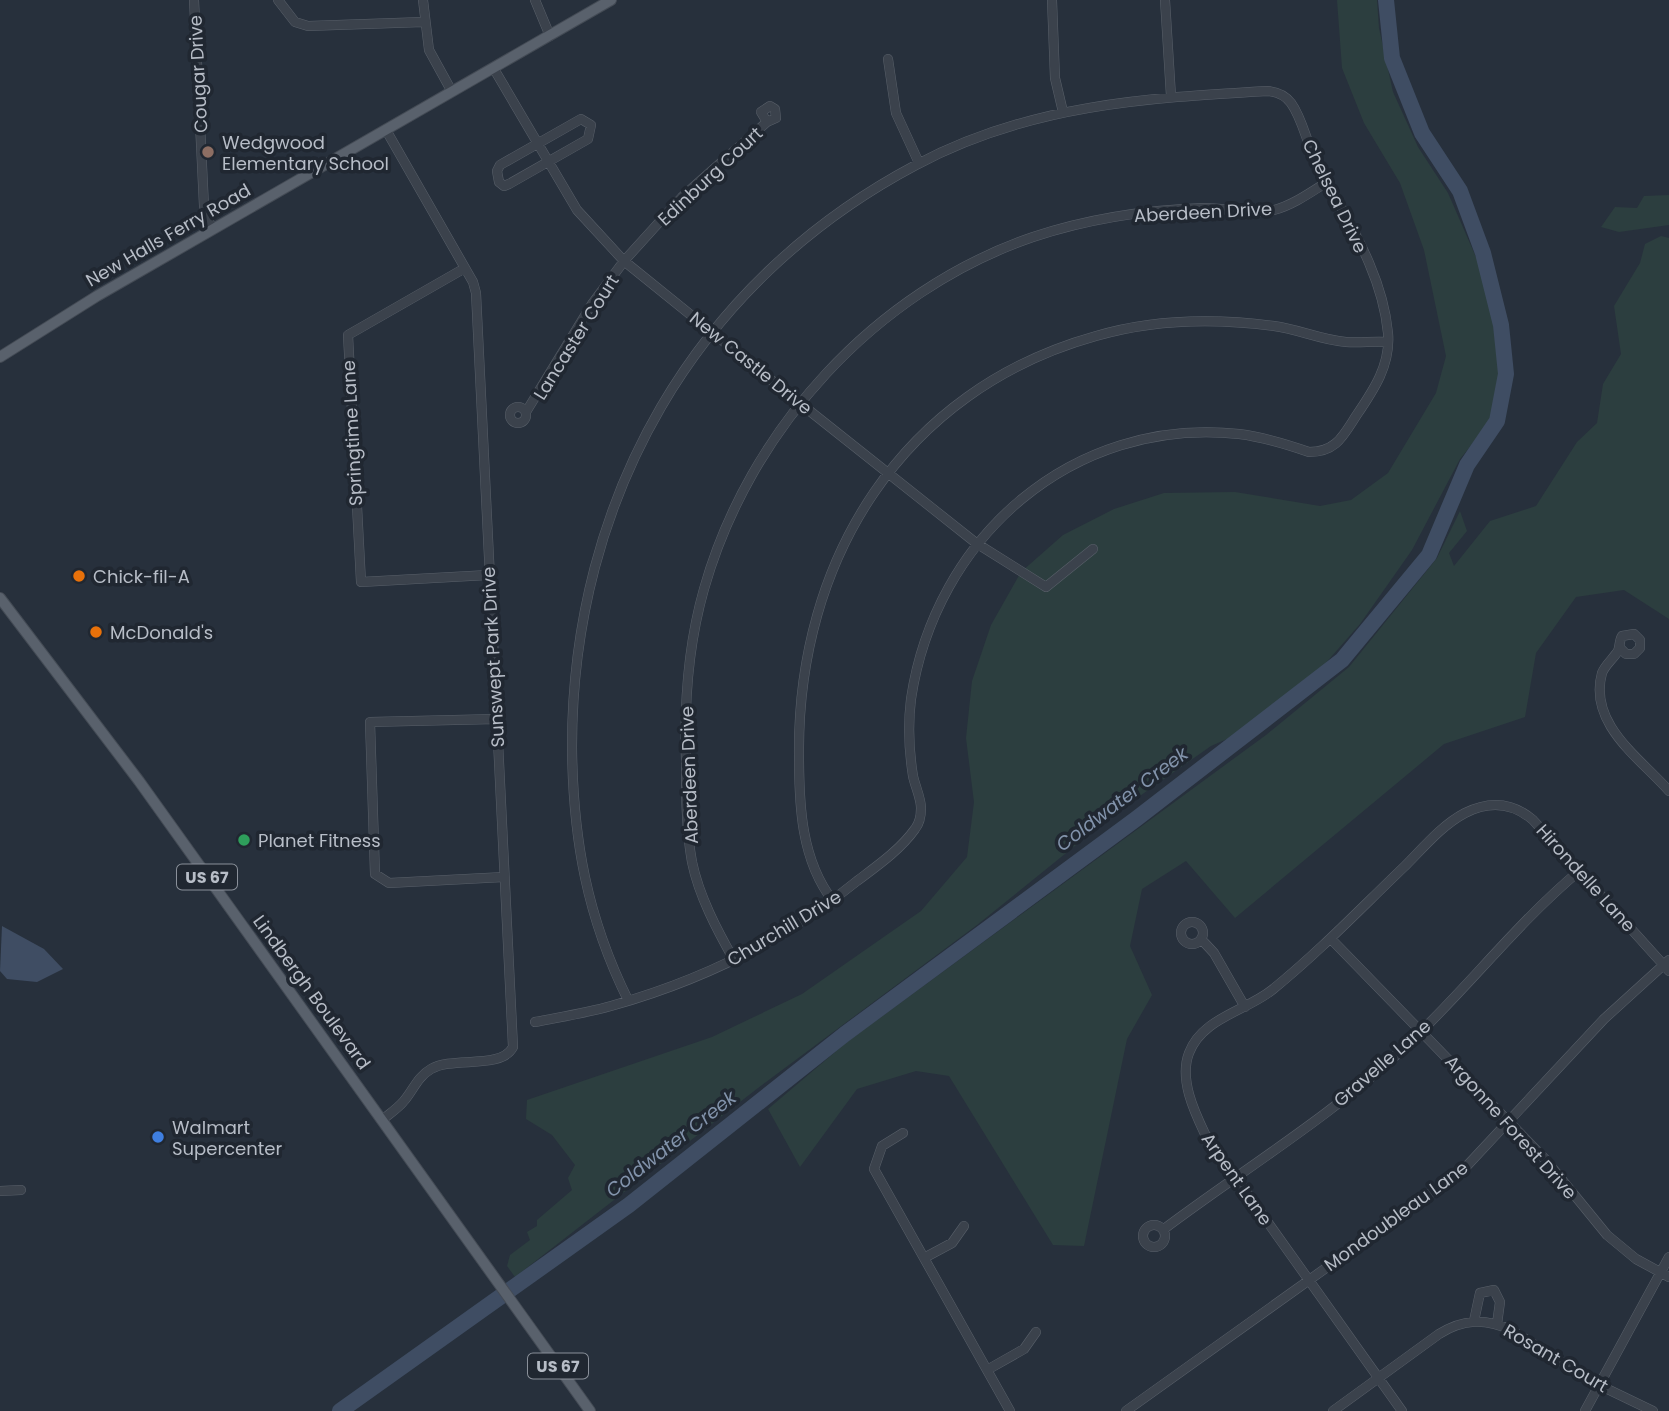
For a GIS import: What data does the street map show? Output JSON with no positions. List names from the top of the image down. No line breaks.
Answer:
{"streets":{"main road":["New Halls Ferry Road","US 67","Lindbergh Boulevard"],"street":["Cougar Drive","Edinburg Court","Chelsea Drive","Aberdeen Drive","Lancaster Court","New Castle Drive","Springtime Lane","Sunswept Park Drive","Hirondelle Lane","Churchill Drive","Gravelle Lane","Argonne Forest Drive","Arpent Lane","Mondoubleau Lane","Rosant Court"]},"crossings":[["Cougar Drive","New Halls Ferry Road"],["Edinburg Court","Lancaster Court"],["Edinburg Court","New Castle Drive"],["Chelsea Drive","Aberdeen Drive"],["Chelsea Drive","Churchill Drive"],["Aberdeen Drive","New Castle Drive"],["Aberdeen Drive","Churchill Drive"],["New Halls Ferry Road","New Castle Drive"],["New Halls Ferry Road","Sunswept Park Drive"],["Lancaster Court","New Castle Drive"],["New Castle Drive","Churchill Drive"],["Springtime Lane","Sunswept Park Drive"],["Sunswept Park Drive","Lindbergh Boulevard"],["Hirondelle Lane","Gravelle Lane"],["Hirondelle Lane","Arpent Lane"],["Hirondelle Lane","Mondoubleau Lane"],["Gravelle Lane","Argonne Forest Drive"],["Gravelle Lane","Arpent Lane"],["Argonne Forest Drive","Arpent Lane"],["Argonne Forest Drive","Mondoubleau Lane"],["Arpent Lane","Mondoubleau Lane"],["Arpent Lane","Rosant Court"]],"water":["Coldwater Creek"],"places":["Wedgwood Elementary School","Chick-fil-A","McDonald's","Planet Fitness","Walmart Supercenter"]}
